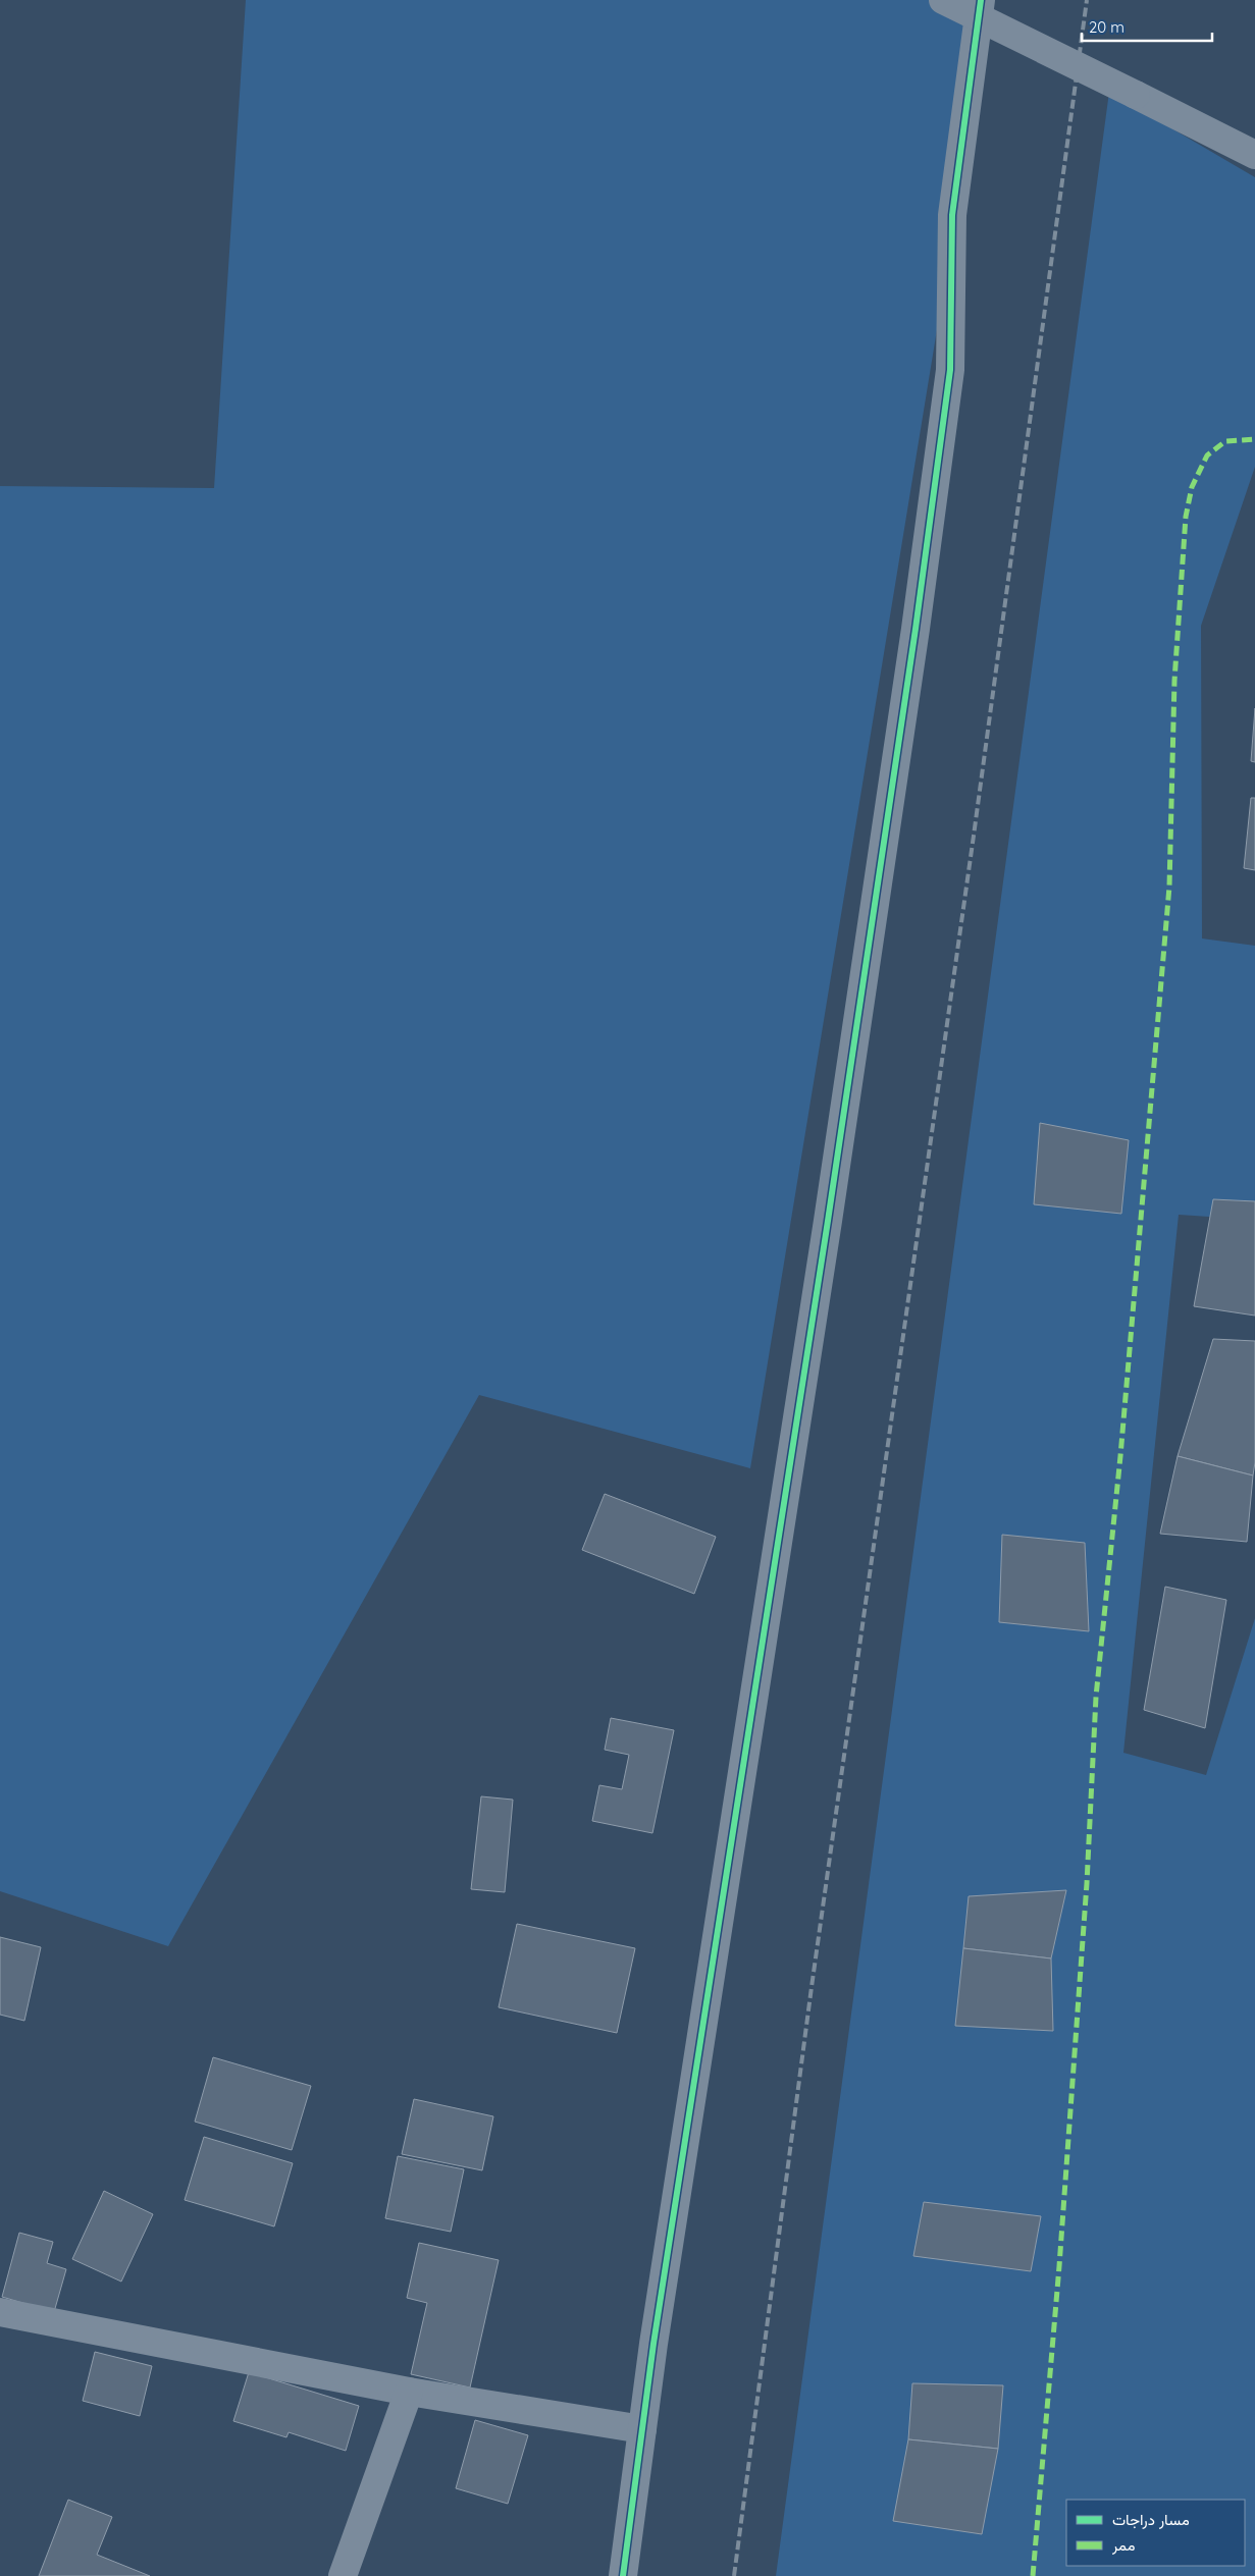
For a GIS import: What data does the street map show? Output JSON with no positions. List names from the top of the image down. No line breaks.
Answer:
{"legend":["مسار دراجات","ممر"],"scale_bar":"20 m"}
